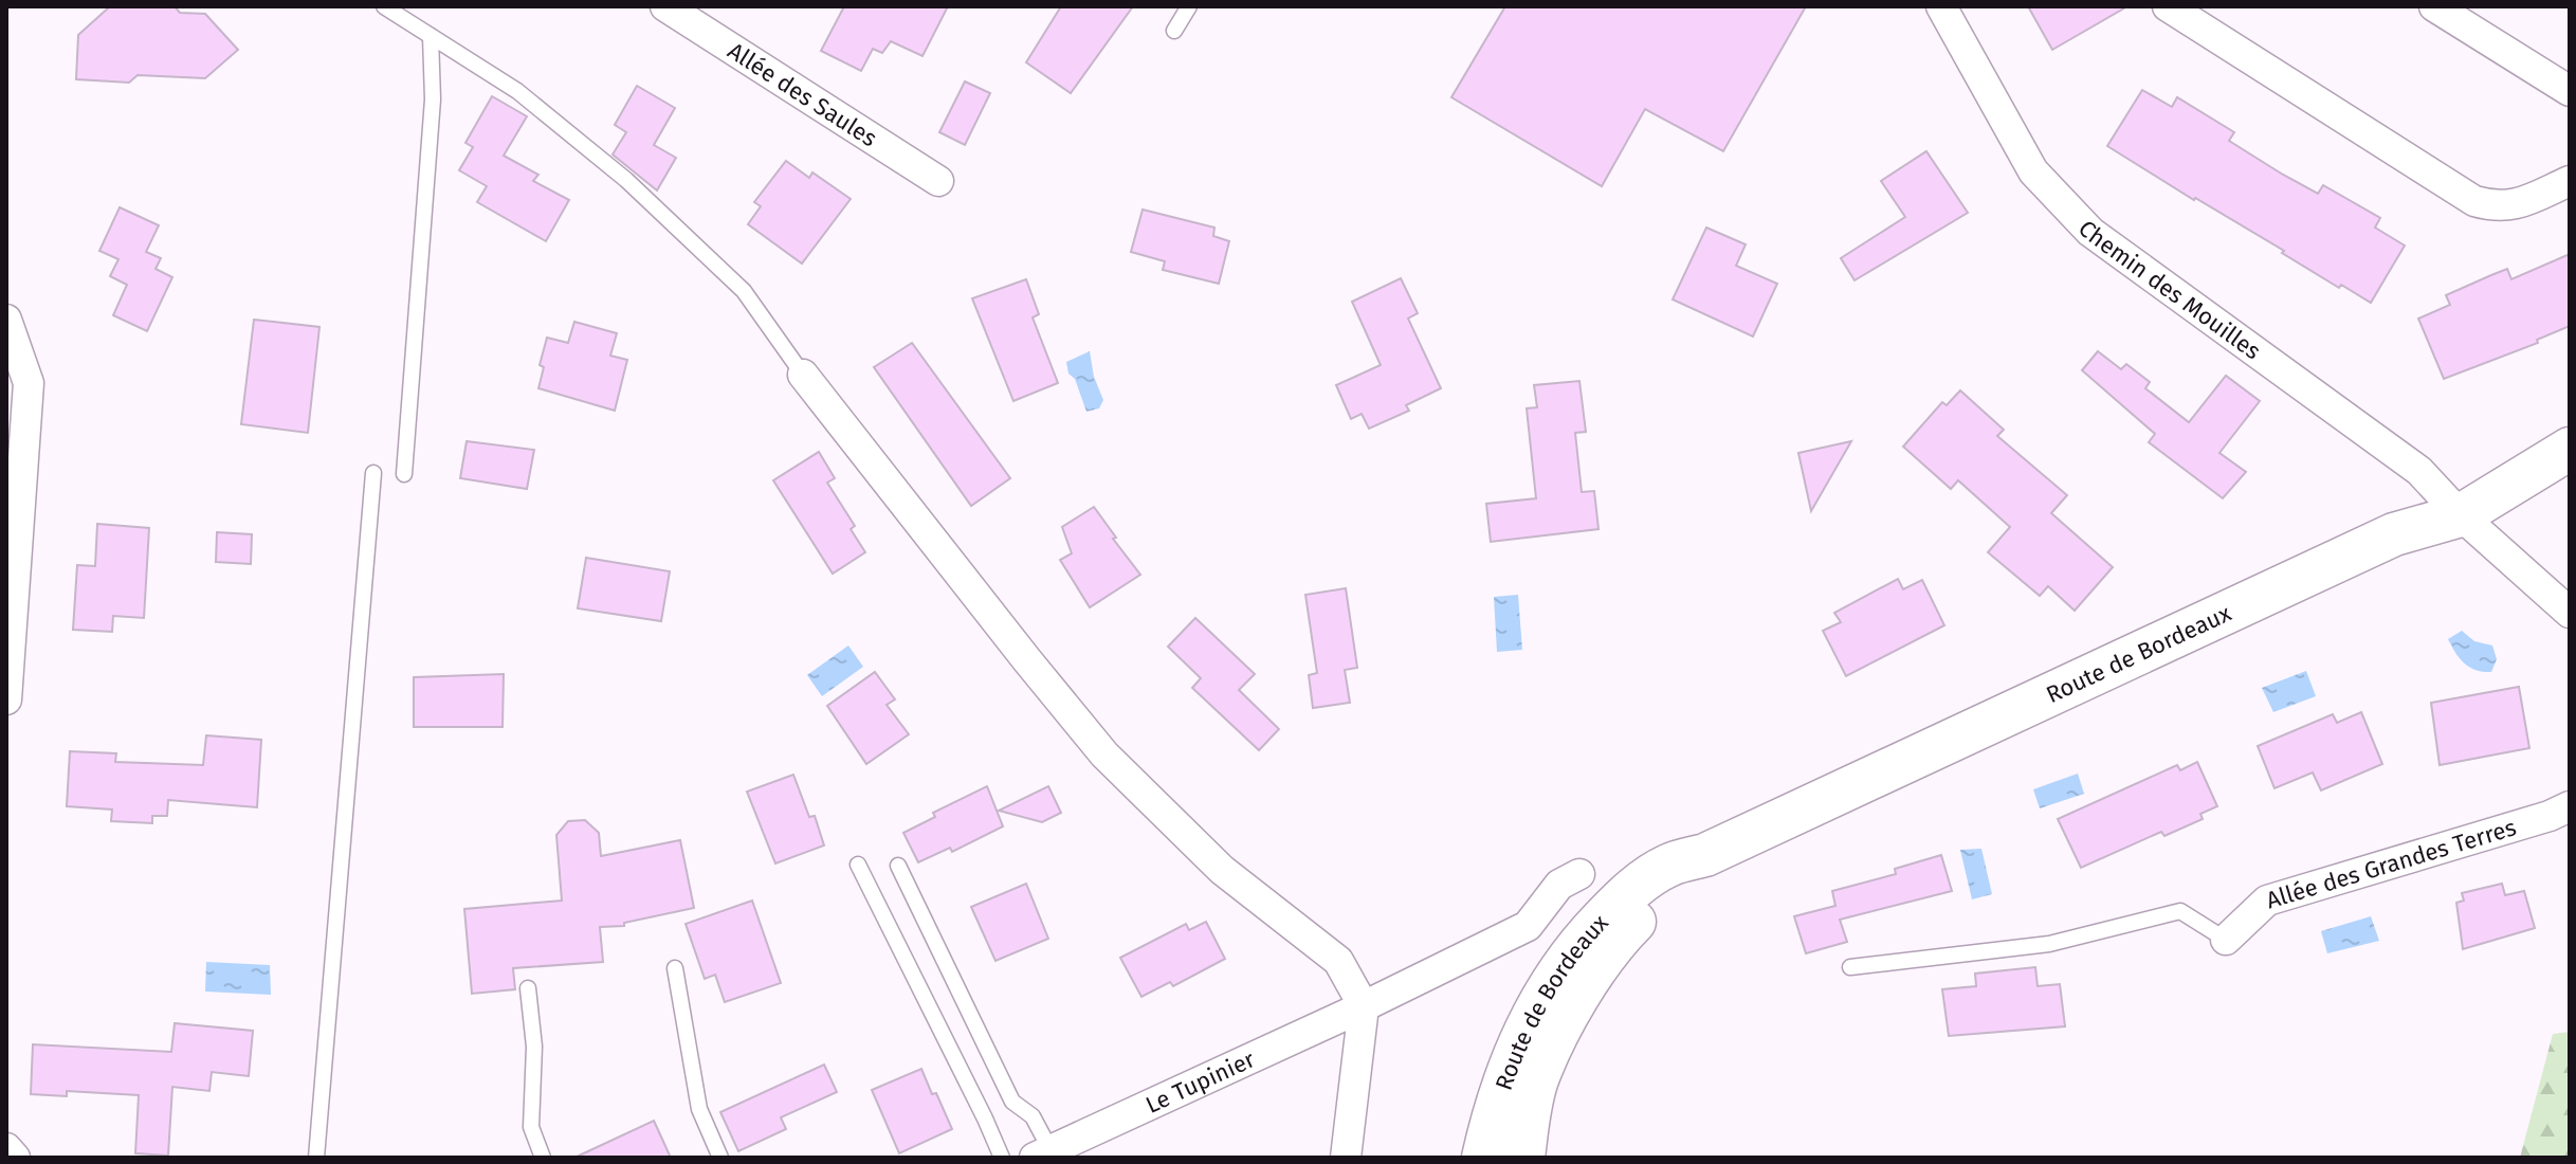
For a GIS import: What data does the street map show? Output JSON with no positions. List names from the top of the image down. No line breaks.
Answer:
{"streets":{"main road":["Route de Bordeaux"],"street":["Allée des Saules","Chemin des Mouilles","Allée des Grandes Terres","Le Tupinier"]},"crossings":[["Chemin des Mouilles","Route de Bordeaux"]]}
